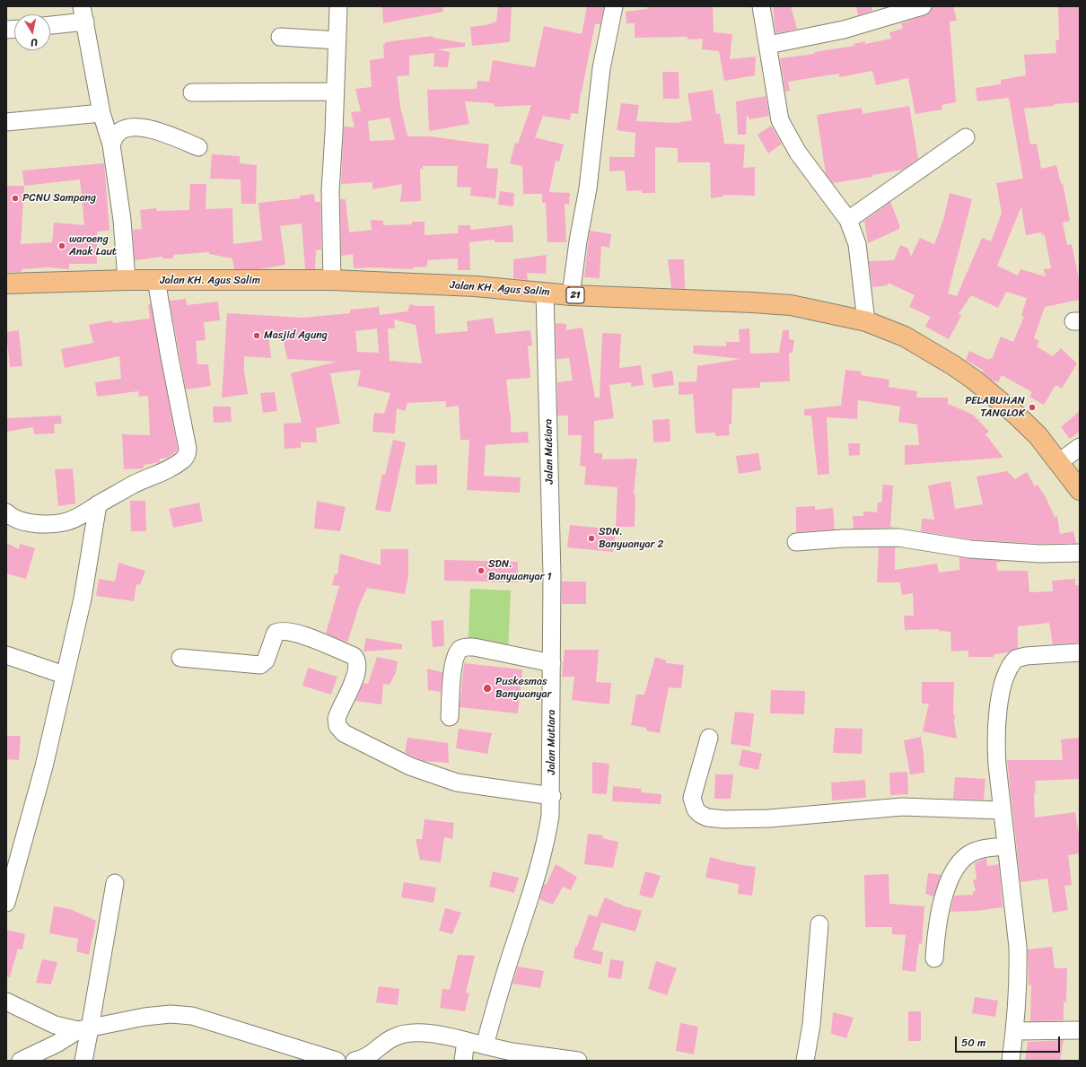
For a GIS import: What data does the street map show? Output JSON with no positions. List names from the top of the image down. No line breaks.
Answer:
{"streets":{"highway":["Jalan KH. Agus Salim","21"],"street":["Jalan Mutiara"]},"crossings":[["Jalan KH. Agus Salim","Jalan Mutiara"]],"places":["PCNU Sampang","waroeng Anak Laut","Masjid Agung","PELABUHAN TANGLOK","SDN. Banyuanyar 2","SDN. Banyuanyar 1","Puskesmas Banyuanyar"],"scale_bar":"50 m","north":"bottom"}
